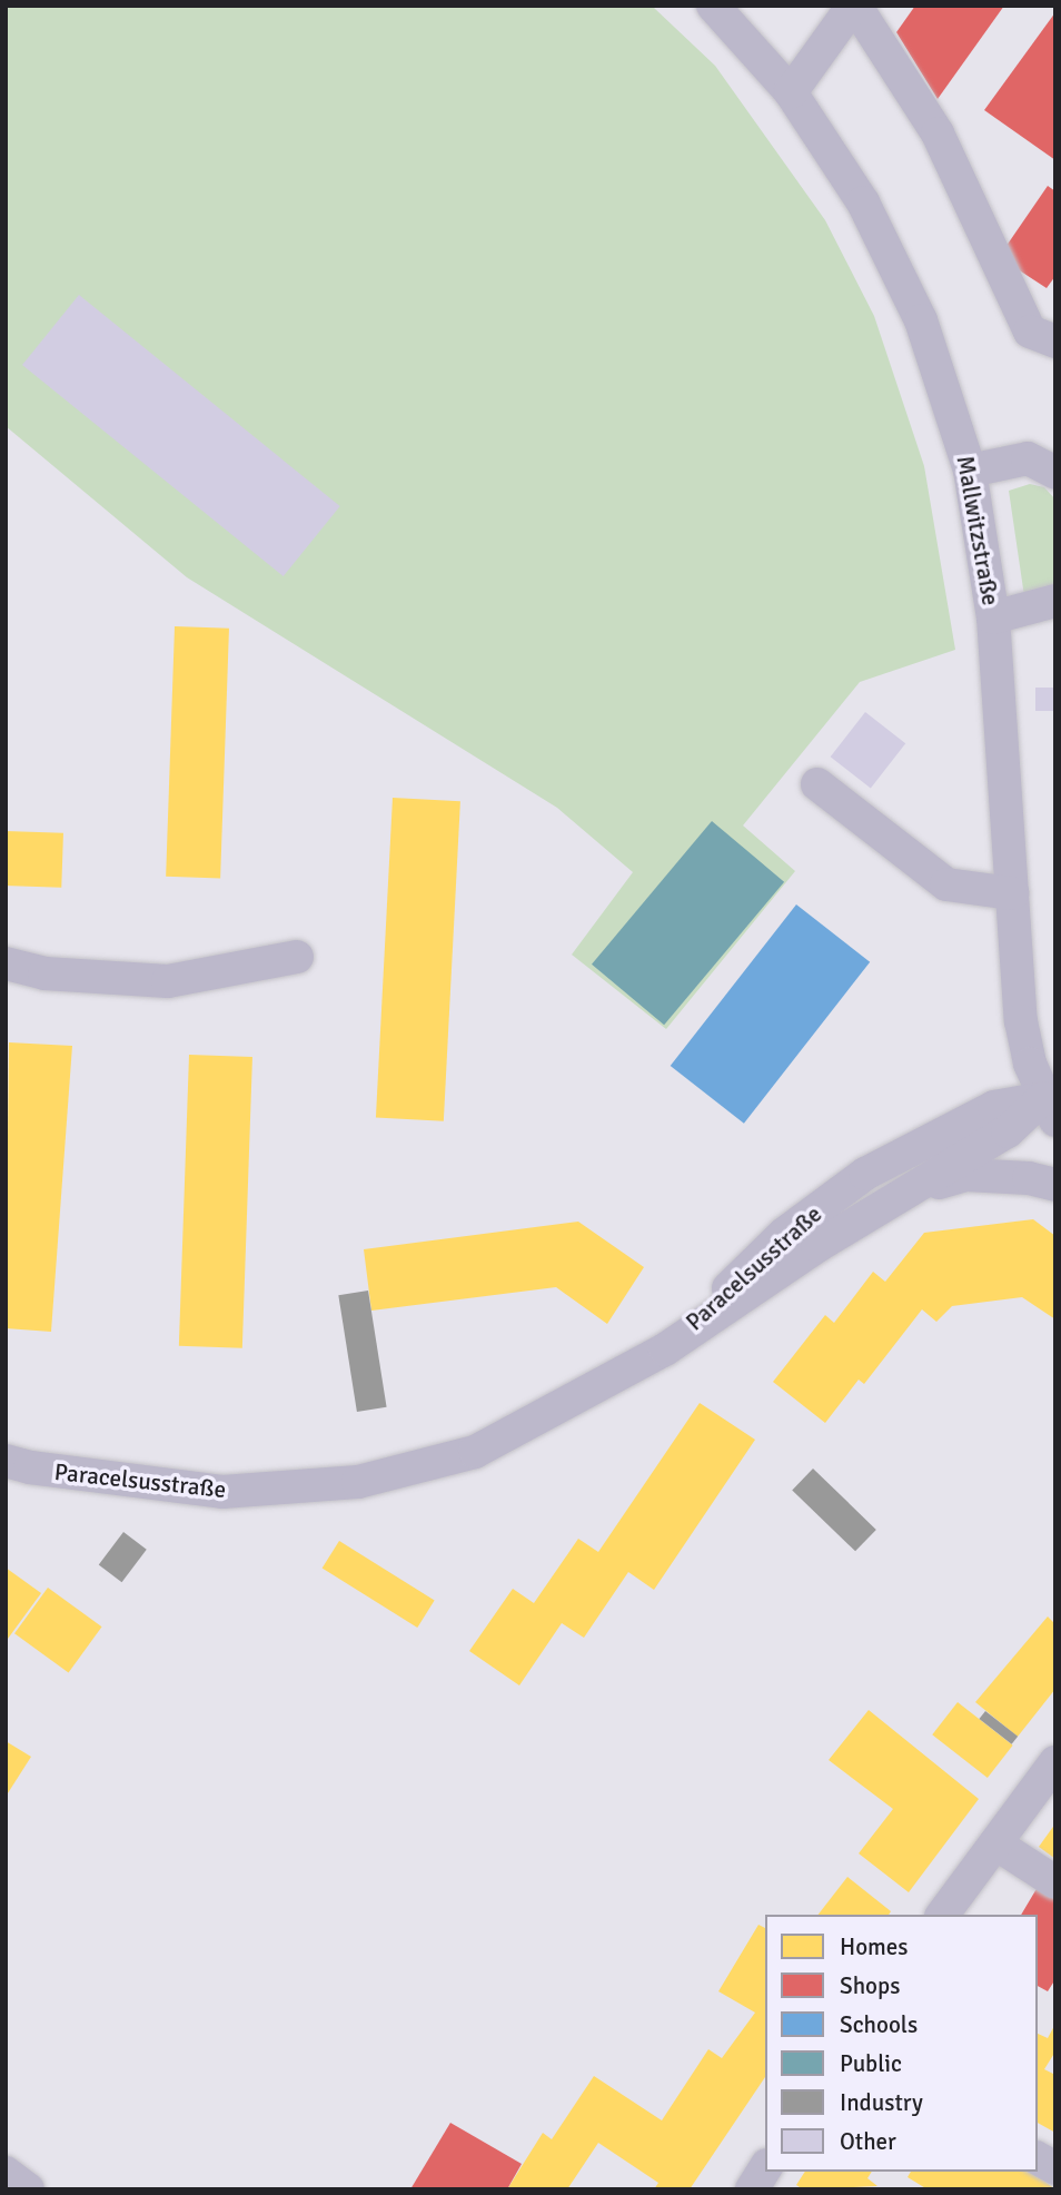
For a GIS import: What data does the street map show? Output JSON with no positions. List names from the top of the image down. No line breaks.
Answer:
{"streets":{"street":["Mallwitzstraße","Paracelsusstraße"]},"crossings":[["Mallwitzstraße","Paracelsusstraße"]],"legend":["Homes","Shops","Schools","Public","Industry","Other"]}
